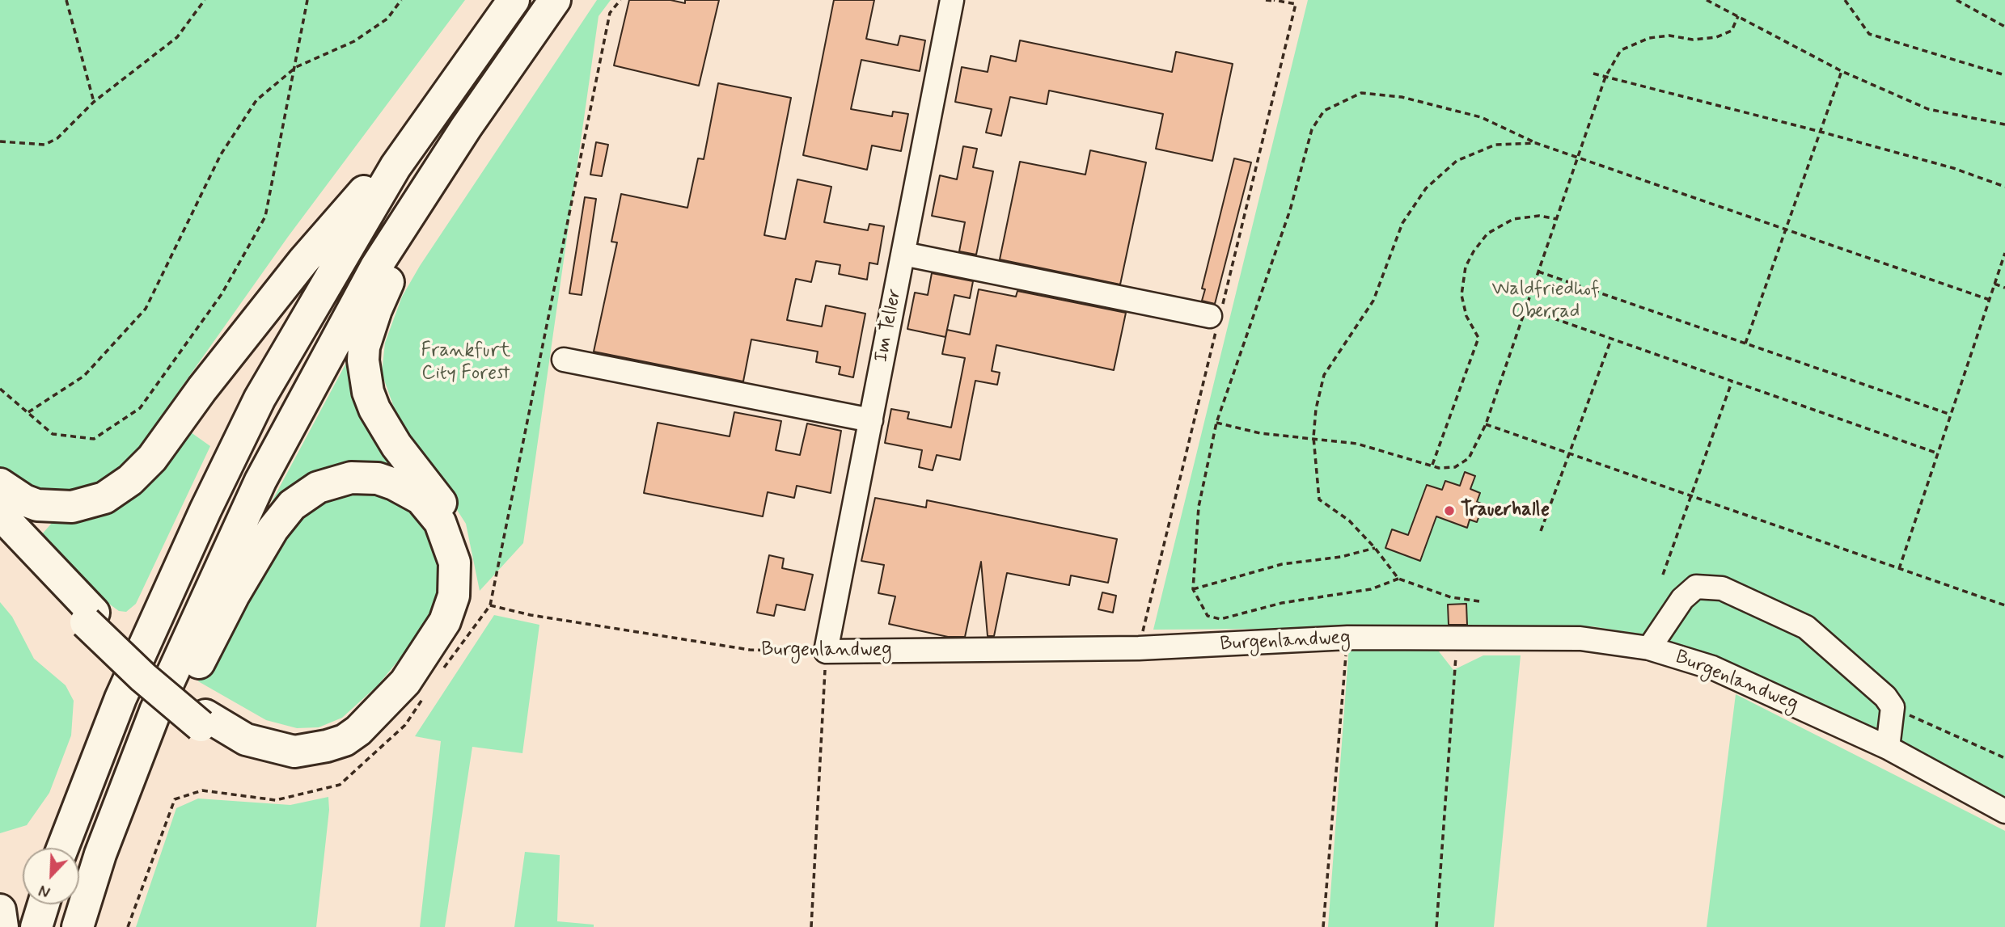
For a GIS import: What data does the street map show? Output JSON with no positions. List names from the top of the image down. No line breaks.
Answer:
{"streets":{"street":["Im Teller","Burgenlandweg"]},"crossings":[["Im Teller","Burgenlandweg"]],"parks":["Waldfriedhof Oberrad","Frankfurt City Forest"],"places":["Trauerhalle"],"north":"bottom left"}
